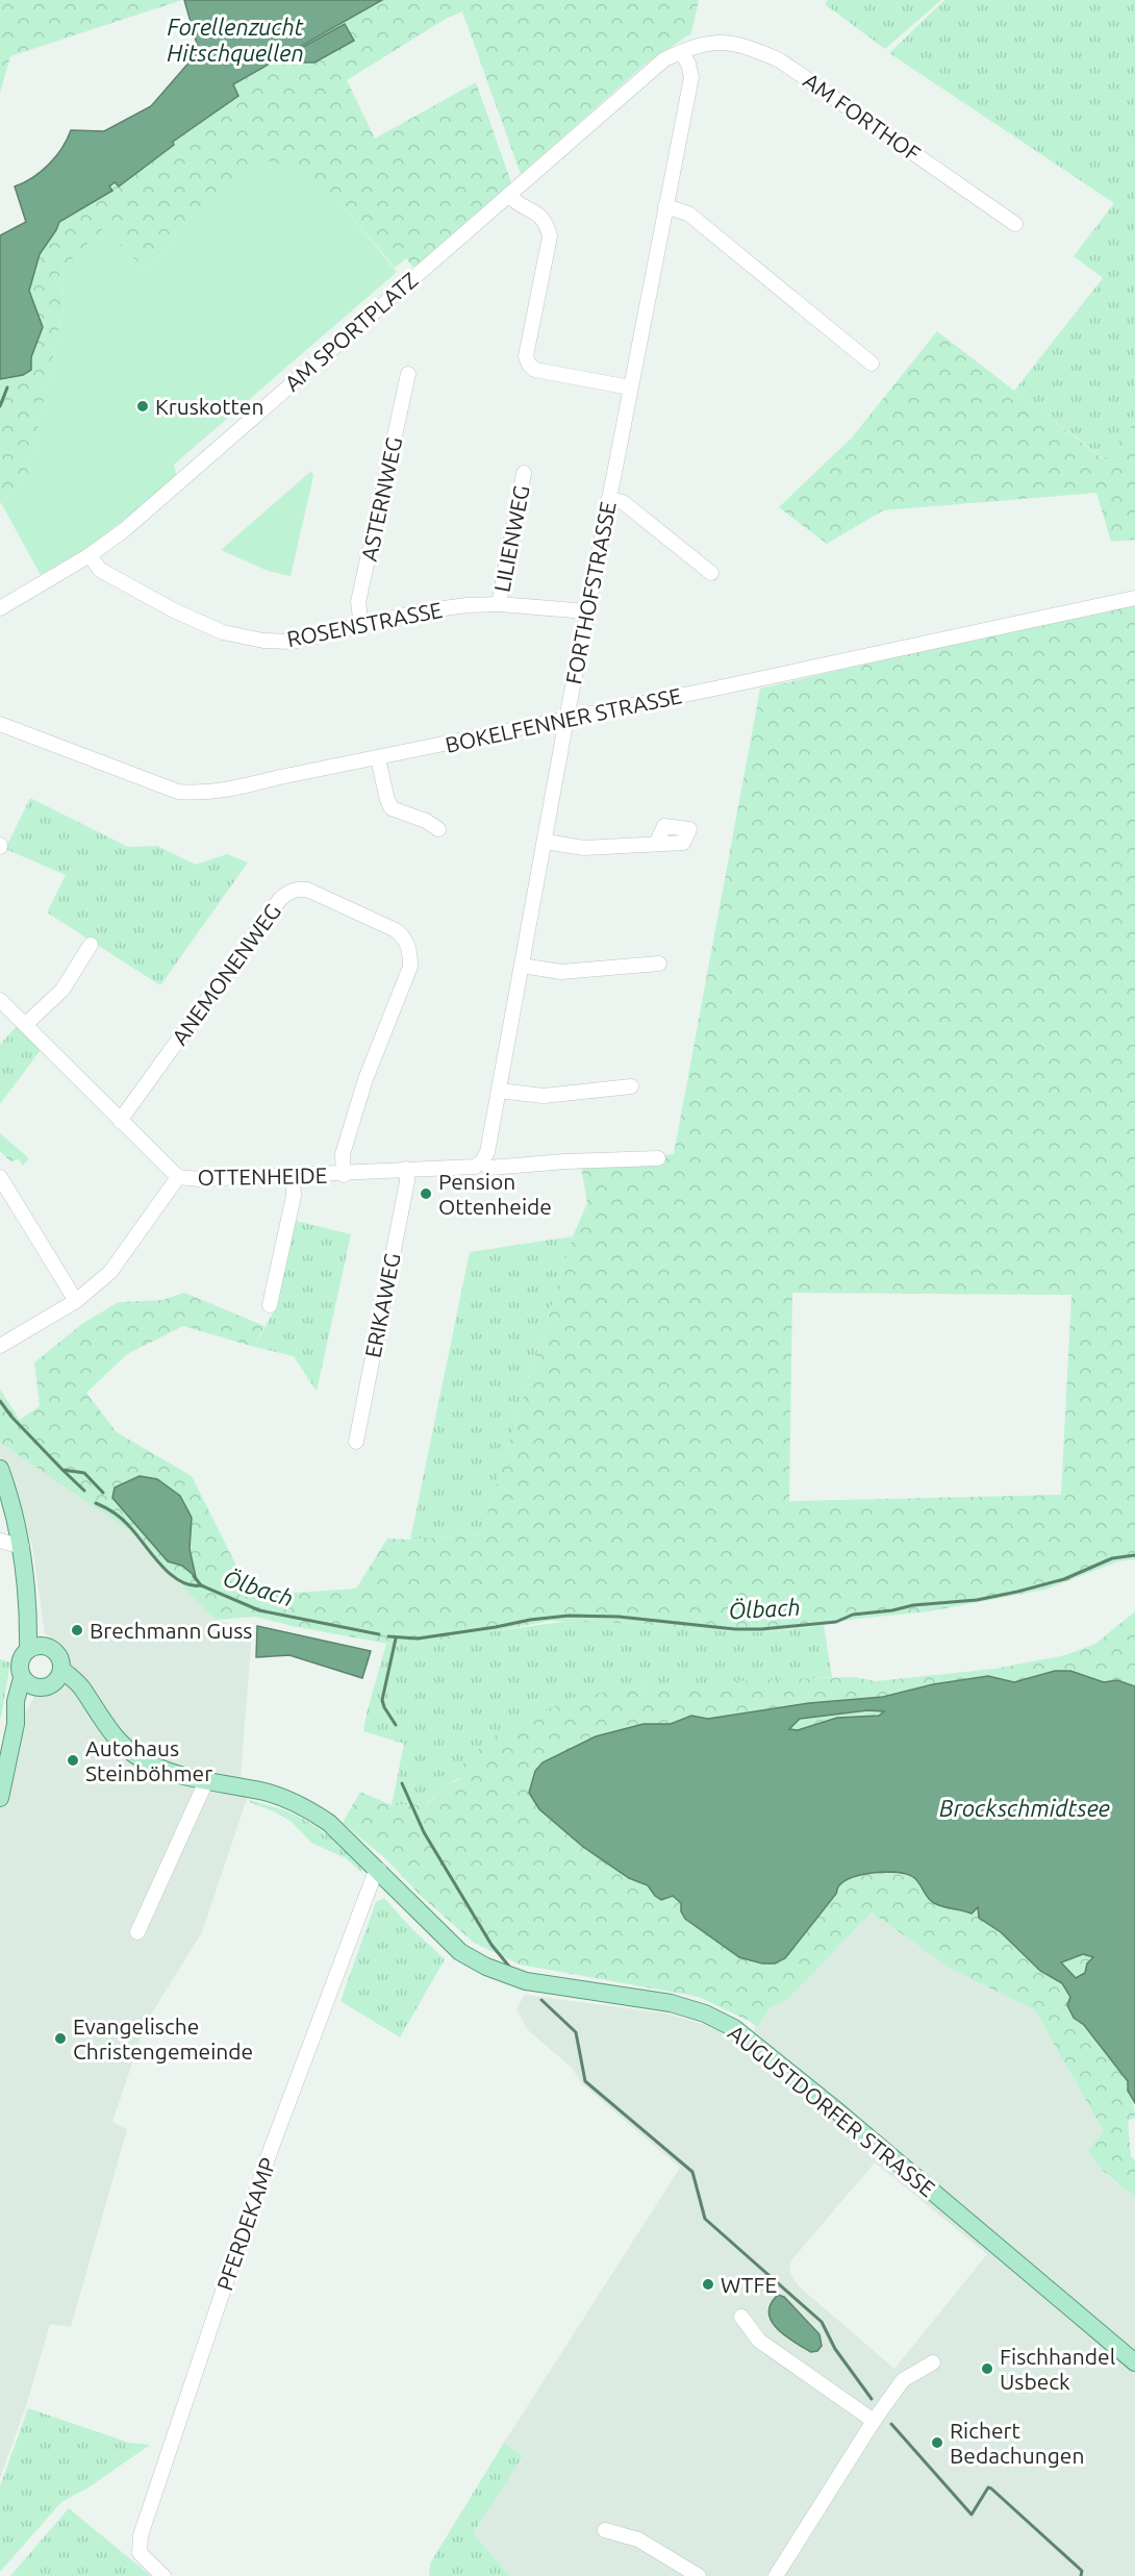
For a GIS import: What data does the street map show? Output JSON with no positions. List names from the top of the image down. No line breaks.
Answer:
{"streets":{"main road":["AUGUSTDORFER STRASSE"],"street":["AM FORTHOF","AM SPORTPLATZ","ASTERNWEG","LILIENWEG","FORTHOFSTRASSE","ROSENSTRASSE","BOKELFENNER STRASSE","ANEMONENWEG","OTTENHEIDE","ERIKAWEG","PFERDEKAMP"]},"crossings":[["AM FORTHOF","AM SPORTPLATZ"],["AM SPORTPLATZ","FORTHOFSTRASSE"],["AM SPORTPLATZ","ROSENSTRASSE"],["ASTERNWEG","ROSENSTRASSE"],["LILIENWEG","ROSENSTRASSE"],["FORTHOFSTRASSE","ROSENSTRASSE"],["FORTHOFSTRASSE","BOKELFENNER STRASSE"],["ANEMONENWEG","OTTENHEIDE"],["OTTENHEIDE","ERIKAWEG"],["AUGUSTDORFER STRASSE","PFERDEKAMP"]],"water":["Forellenzucht Hitschquellen","Ölbach","Brockschmidtsee"],"places":["Kruskotten","Pension Ottenheide","Brechmann Guss","Autohaus Steinböhmer","Evangelische Christengemeinde","WTFE","Fischhandel Usbeck","Richert Bedachungen"]}
